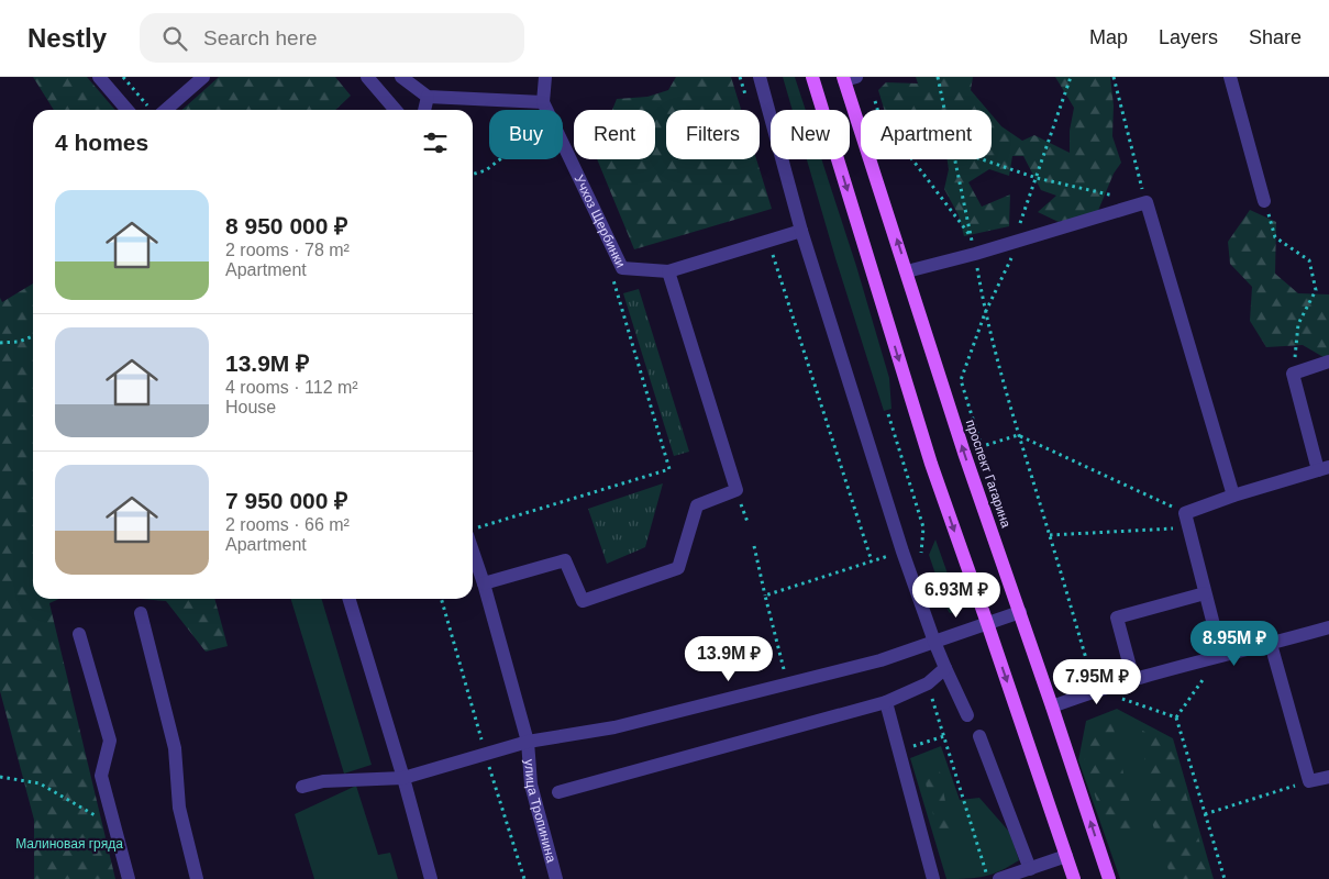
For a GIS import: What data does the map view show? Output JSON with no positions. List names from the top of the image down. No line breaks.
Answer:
{"streets":{"main road":["проспект Гагарина"],"street":["Учхоз Щербинки","улица Тропинина"]},"parks":["Малиновая гряда"],"page":{"header":"Nestly","search":"Search here","nav":["Map","Layers","Share"],"chip":["Buy","Rent","Filters","New","Apartment"],"heading":"4 homes","list":[{"name":"8 950 000 ₽","note":"2 rooms · 78 m² · Apartment"},{"name":"13.9M ₽","note":"4 rooms · 112 m² · House"},{"name":"7 950 000 ₽","note":"2 rooms · 66 m² · Apartment"}],"price":["6.93M ₽","8.95M ₽","13.9M ₽","7.95M ₽"]}}
